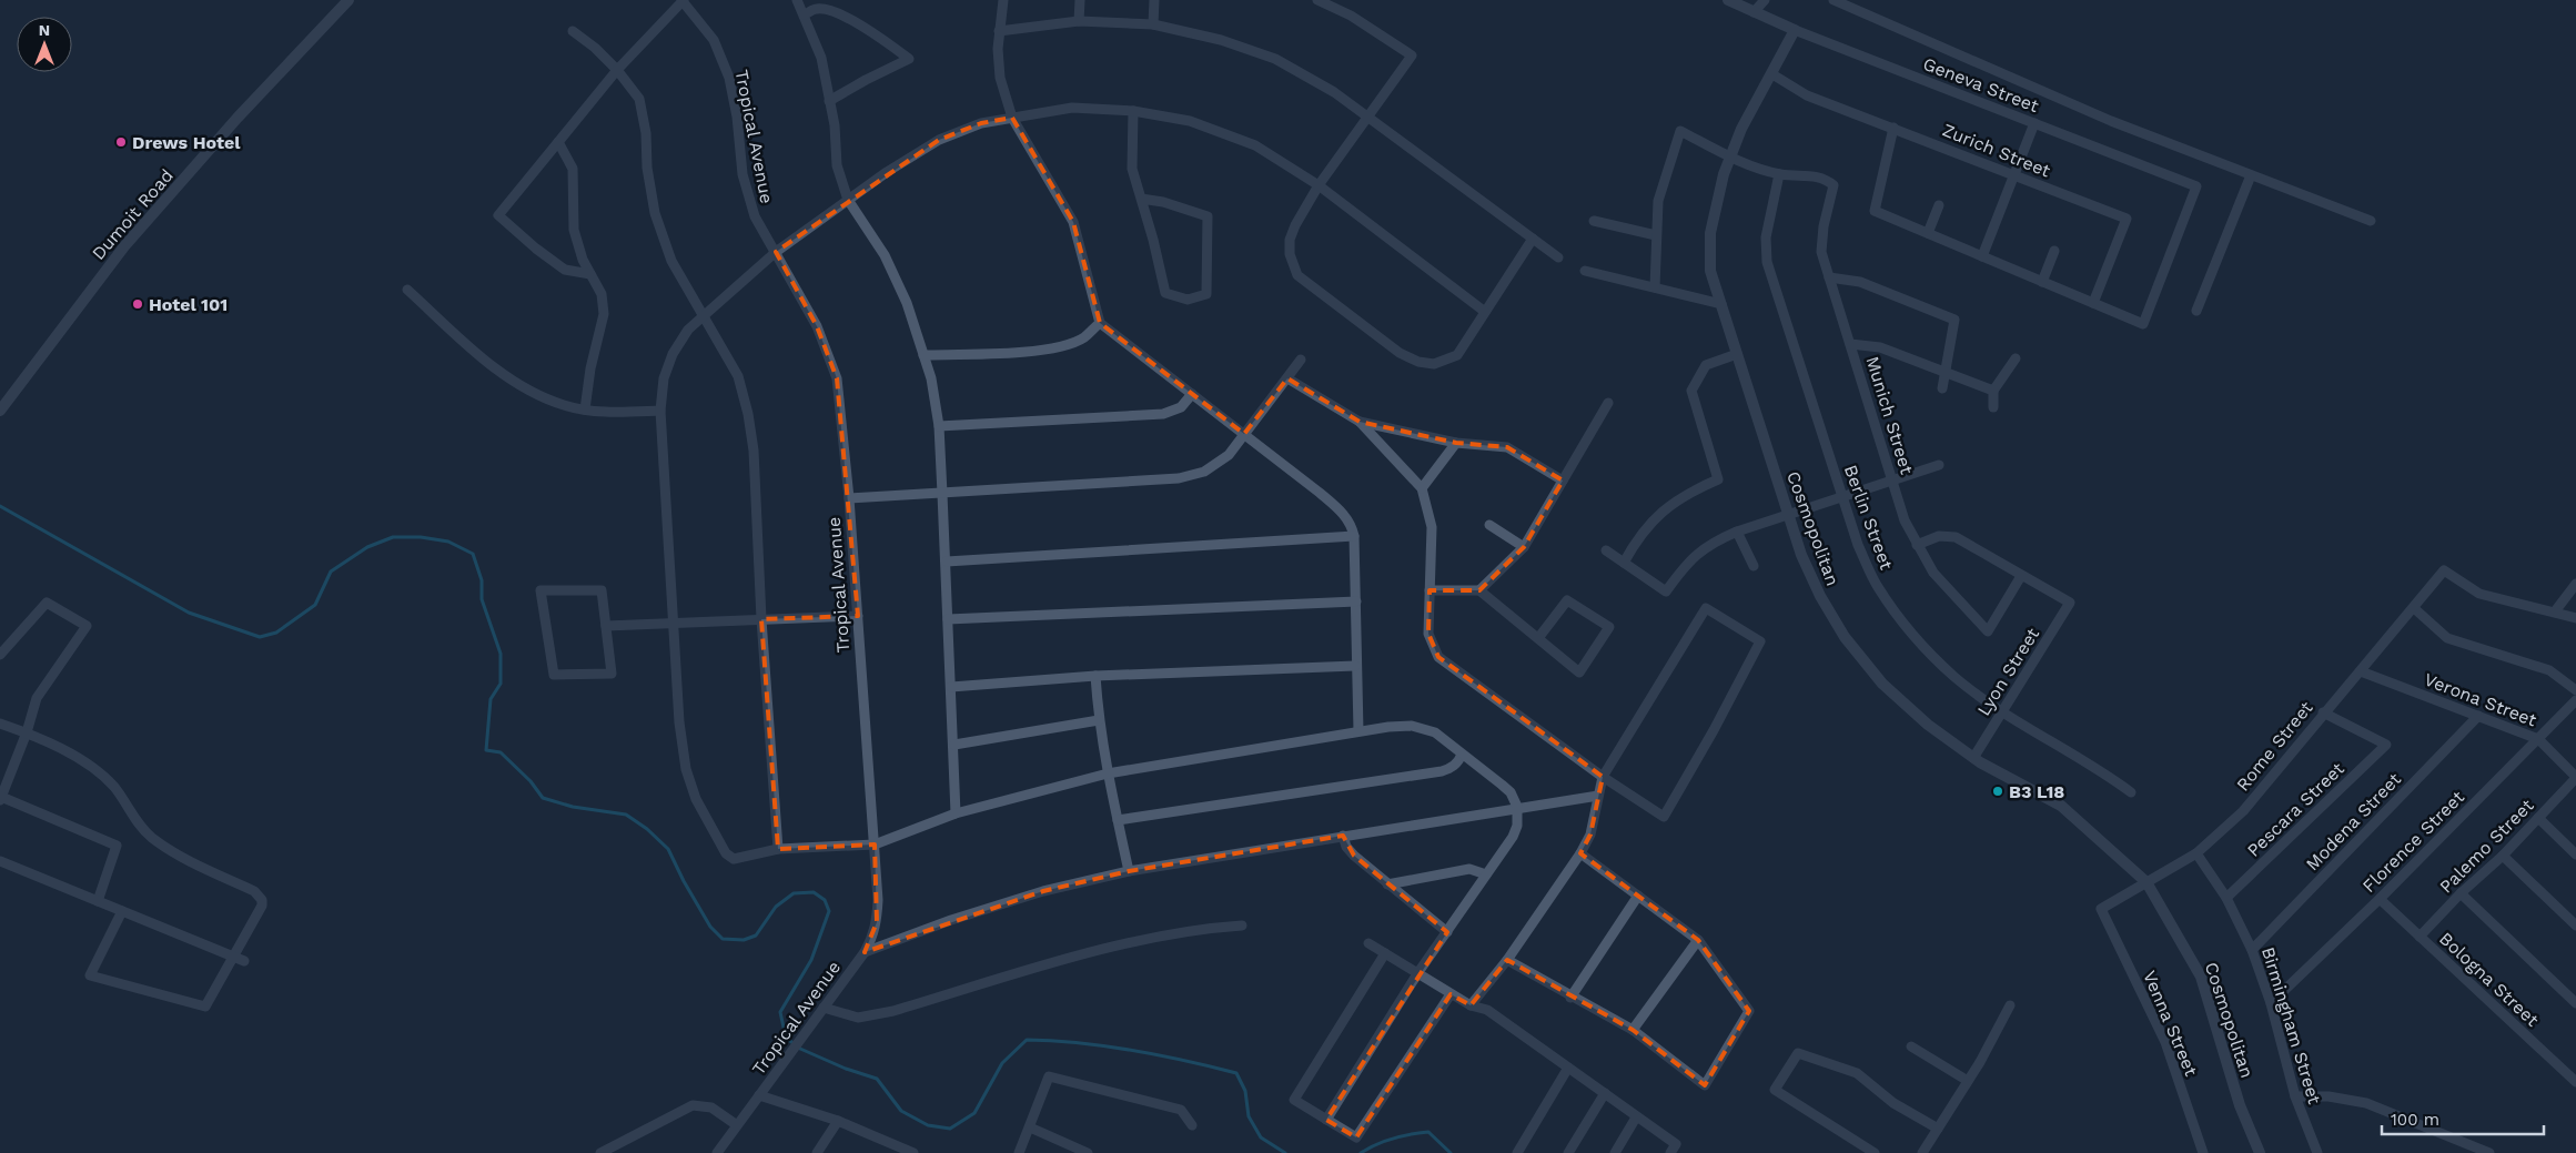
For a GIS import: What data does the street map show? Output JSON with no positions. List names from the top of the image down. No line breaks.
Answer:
{"streets":{"street":["Geneva Street","Tropical Avenue","Zurich Street","Dumoit Road","Munich Street","Berlin Street","Cosmopolitan","Lyon Street","Verona Street","Rome Street","Pescara Street","Modena Street","Florence Street","Palemo Street","Bologna Street","Venna Street","Birmingham Street"]},"crossings":[["Geneva Street","Zurich Street"],["Geneva Street","Cosmopolitan"],["Zurich Street","Cosmopolitan"],["Munich Street","Berlin Street"],["Munich Street","Lyon Street"],["Berlin Street","Lyon Street"],["Cosmopolitan","Lyon Street"],["Cosmopolitan","Rome Street"],["Verona Street","Rome Street"],["Verona Street","Modena Street"],["Verona Street","Florence Street"],["Verona Street","Palemo Street"],["Rome Street","Pescara Street"],["Rome Street","Venna Street"],["Rome Street","Birmingham Street"],["Pescara Street","Birmingham Street"],["Modena Street","Birmingham Street"],["Florence Street","Bologna Street"],["Florence Street","Birmingham Street"],["Palemo Street","Bologna Street"]],"places":["Drews Hotel","Hotel 101","B3 L18"],"scale_bar":"100 m","north":"top"}
